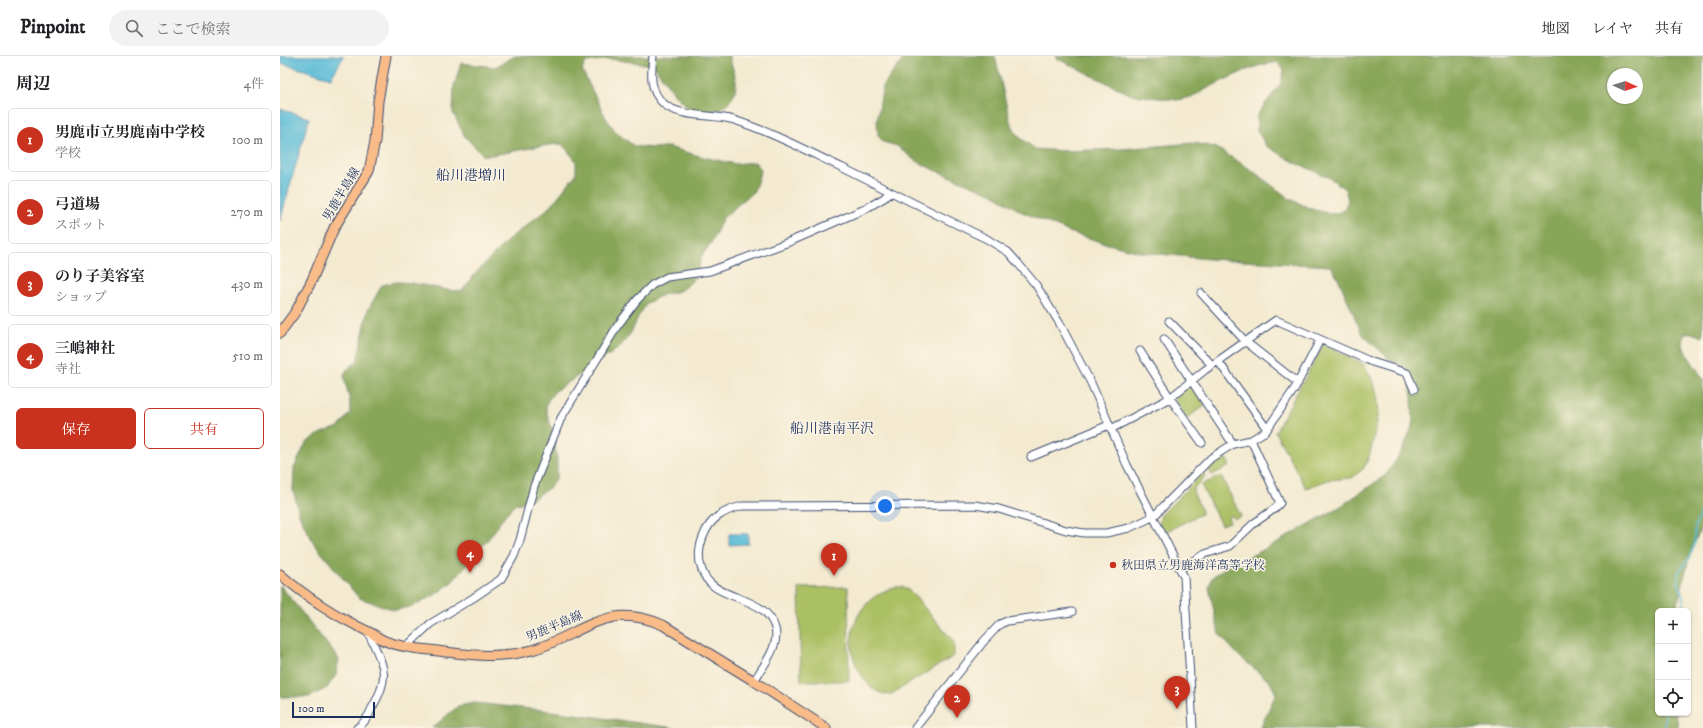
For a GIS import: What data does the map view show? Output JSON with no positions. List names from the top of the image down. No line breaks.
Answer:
{"streets":{"main road":["男鹿半島線"]},"districts":["船川港増川","船川港南平沢"],"places":["秋田県立男鹿海洋高等学校"],"scale_bar":"100 m","north":"right","page":{"header":"Pinpoint","search":"ここで検索","nav":["地図","レイヤ","共有"],"heading":["周辺","4件"],"list":[{"mark":"1","name":"男鹿市立男鹿南中学校","note":"学校","value":"100 m"},{"mark":"2","name":"弓道場","note":"スポット","value":"270 m"},{"mark":"3","name":"のり子美容室","note":"ショップ","value":"430 m"},{"mark":"4","name":"三嶋神社","note":"寺社","value":"510 m"}],"buttons":["保存","共有"],"pins":["4","1","3","2"],"map_buttons":["+","−"],"scale":"100 m"}}
